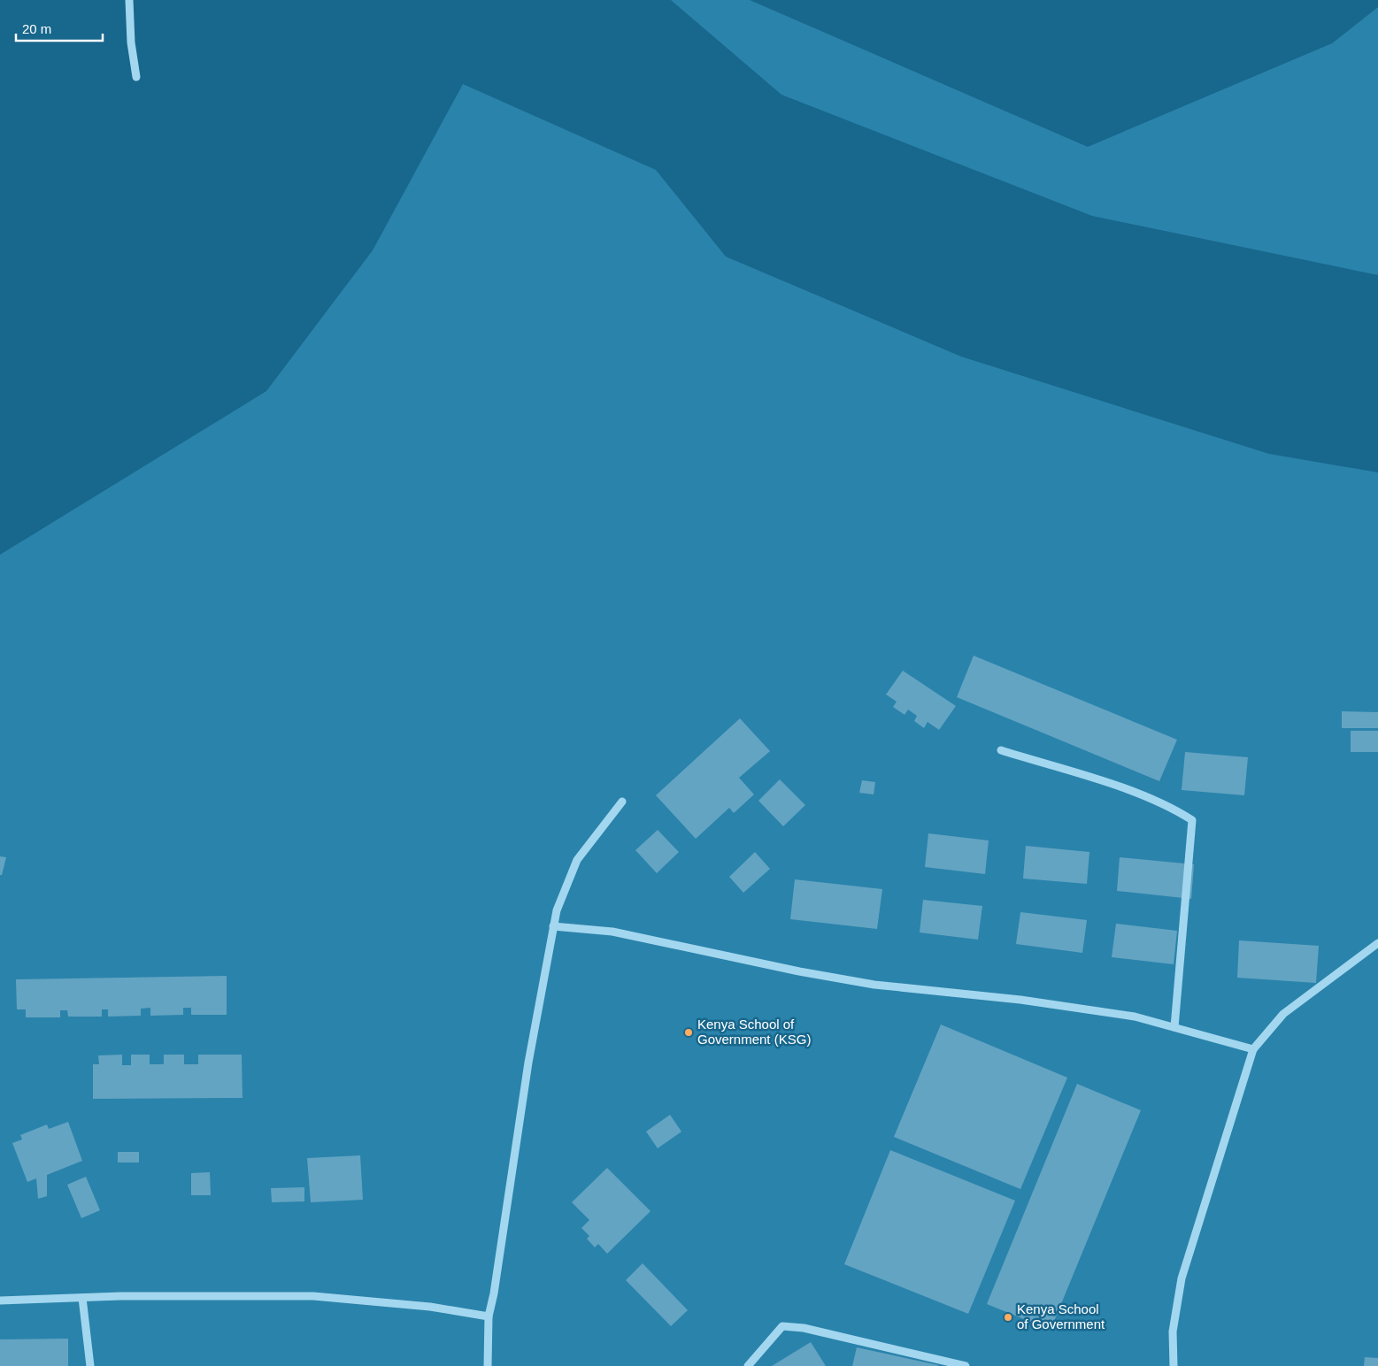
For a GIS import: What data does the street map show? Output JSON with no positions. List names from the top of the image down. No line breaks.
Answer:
{"places":["Kenya School of Government (KSG)","Kenya School of Government"],"scale_bar":"20 m"}
